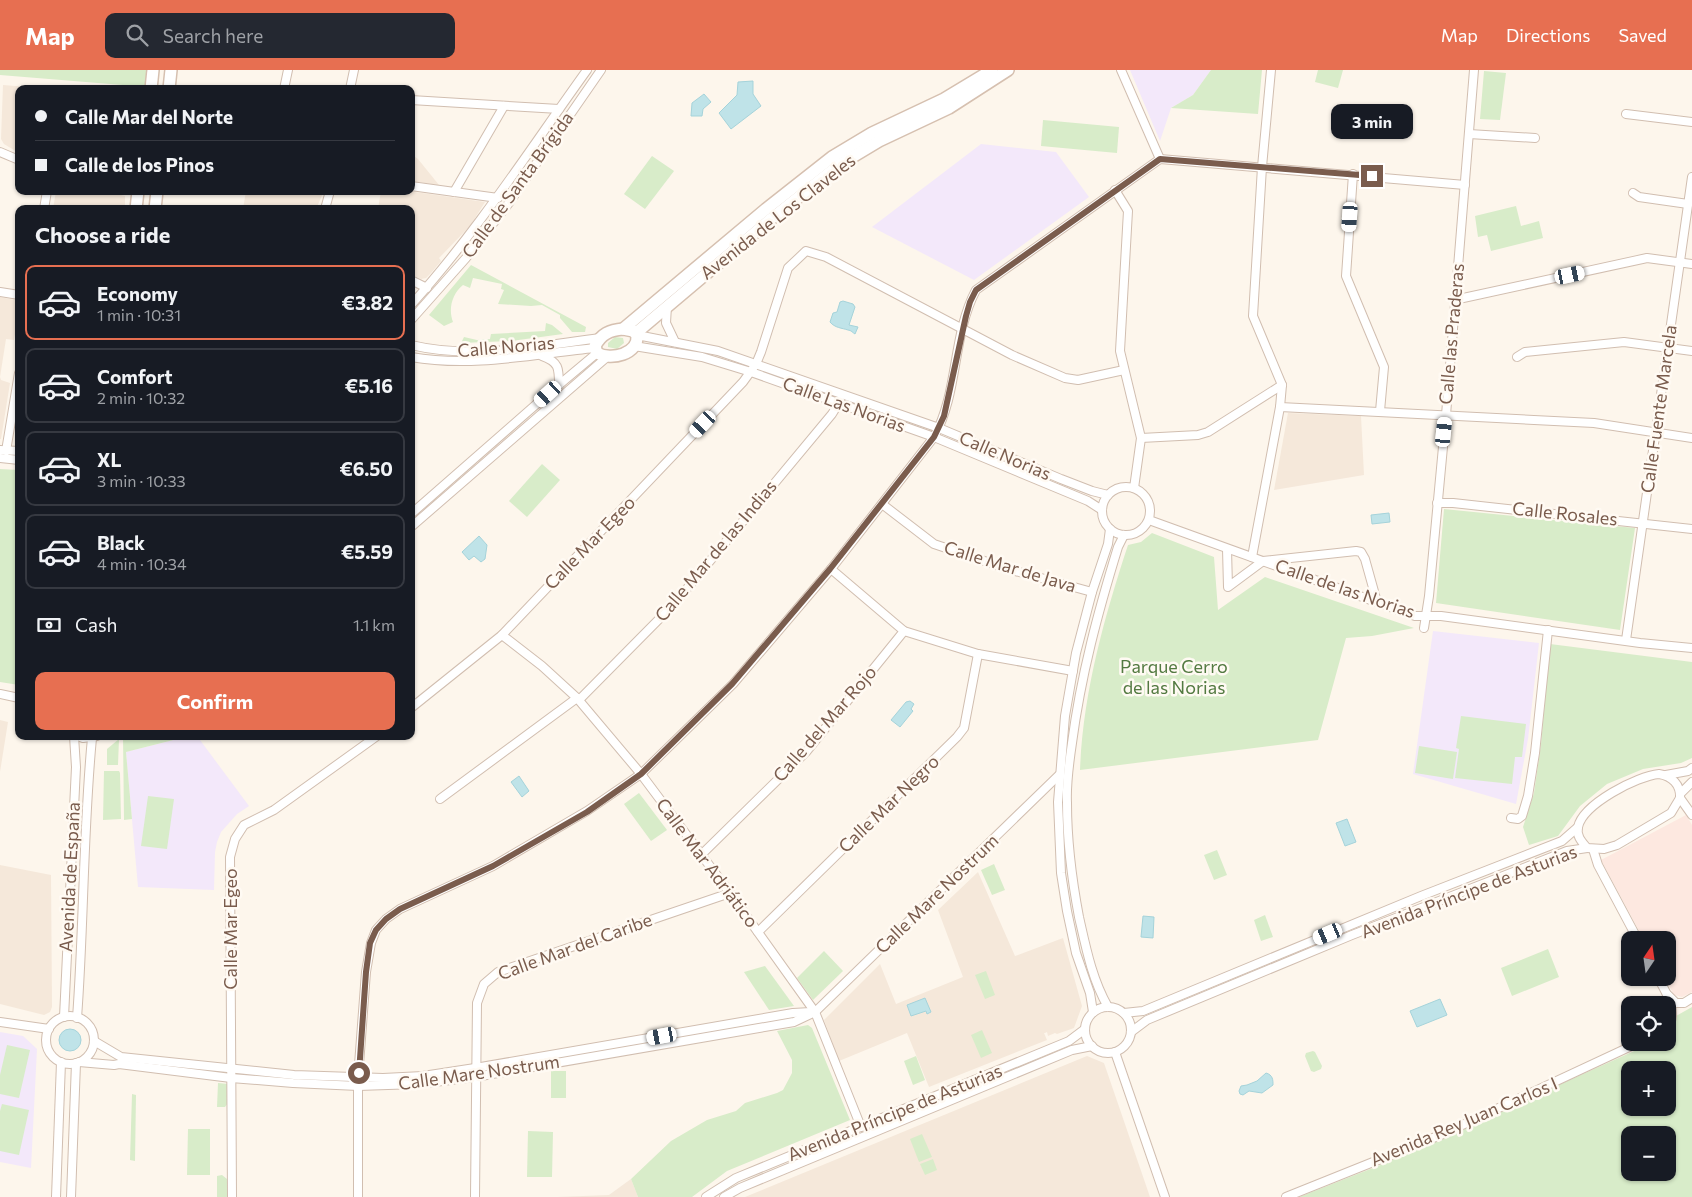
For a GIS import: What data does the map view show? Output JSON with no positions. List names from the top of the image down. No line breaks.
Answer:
{"streets":{"street":["Calle de Santa Brígida","Avenida de Los Claveles","Calle las Praderas","Calle Norias","Calle Las Norias","Calle Fuente Marcela","Calle Rosales","Calle Mar Egeo","Calle Mar de las Indias","Calle Mar de Java","Calle de las Norias","Calle del Mar Rojo","Calle Mar Negro","Calle Mar Adriático","Avenida de España","Avenida Príncipe de Asturias","Calle Mare Nostrum","Calle Mar del Caribe","Avenida Rey Juan Carlos I"]},"crossings":[["Avenida de Los Claveles","Calle Norias"],["Avenida de Los Claveles","Calle Las Norias"],["Calle las Praderas","Calle Rosales"],["Calle las Praderas","Calle de las Norias"],["Calle Norias","Calle Las Norias"],["Calle Norias","Calle Mar Egeo"],["Calle Norias","Calle Mar de las Indias"],["Calle Norias","Calle de las Norias"],["Calle Las Norias","Calle Mar Egeo"],["Calle Las Norias","Calle Mar de las Indias"],["Calle Las Norias","Calle de las Norias"],["Calle Fuente Marcela","Calle Rosales"],["Calle Fuente Marcela","Calle de las Norias"],["Calle Mar Egeo","Calle Mar Adriático"],["Calle Mar Egeo","Calle Mare Nostrum"],["Calle Mar de las Indias","Calle Mar Adriático"],["Calle del Mar Rojo","Calle Mar Adriático"],["Calle Mar Negro","Calle Mar Adriático"],["Calle Mar Adriático","Avenida Príncipe de Asturias"],["Calle Mar Adriático","Calle Mare Nostrum"],["Calle Mar Adriático","Calle Mar del Caribe"],["Avenida de España","Calle Mare Nostrum"],["Calle Mare Nostrum","Calle Mar del Caribe"]],"parks":["Parque Cerro de las Norias"],"north":"top","page":{"header":"Map","search":"Search here","nav":["Map","Directions","Saved"],"banner":["Calle Mar del Norte","Calle de los Pinos"],"bubble":"3 min","heading":"Choose a ride","list":[{"name":"Economy","note":"1 min · 10:31","value":"€3.82"},{"name":"Comfort","note":"2 min · 10:32","value":"€5.16"},{"name":"XL","note":"3 min · 10:33","value":"€6.50"},{"name":"Black","note":"4 min · 10:34","value":"€5.59"}],"pay":["Cash","1.1 km"],"buttons":"Confirm","map_buttons":["+","−"]}}
